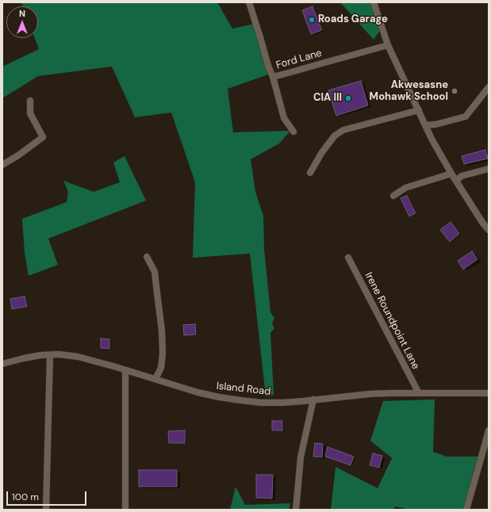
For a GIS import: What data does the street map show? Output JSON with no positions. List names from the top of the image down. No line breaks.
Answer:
{"streets":{"street":["Ford Lane","Irene Roundpoint Lane","Island Road"]},"crossings":[["Irene Roundpoint Lane","Island Road"]],"places":["Roads Garage","Akwesasne Mohawk School","CIA III"],"scale_bar":"100 m","north":"top"}
